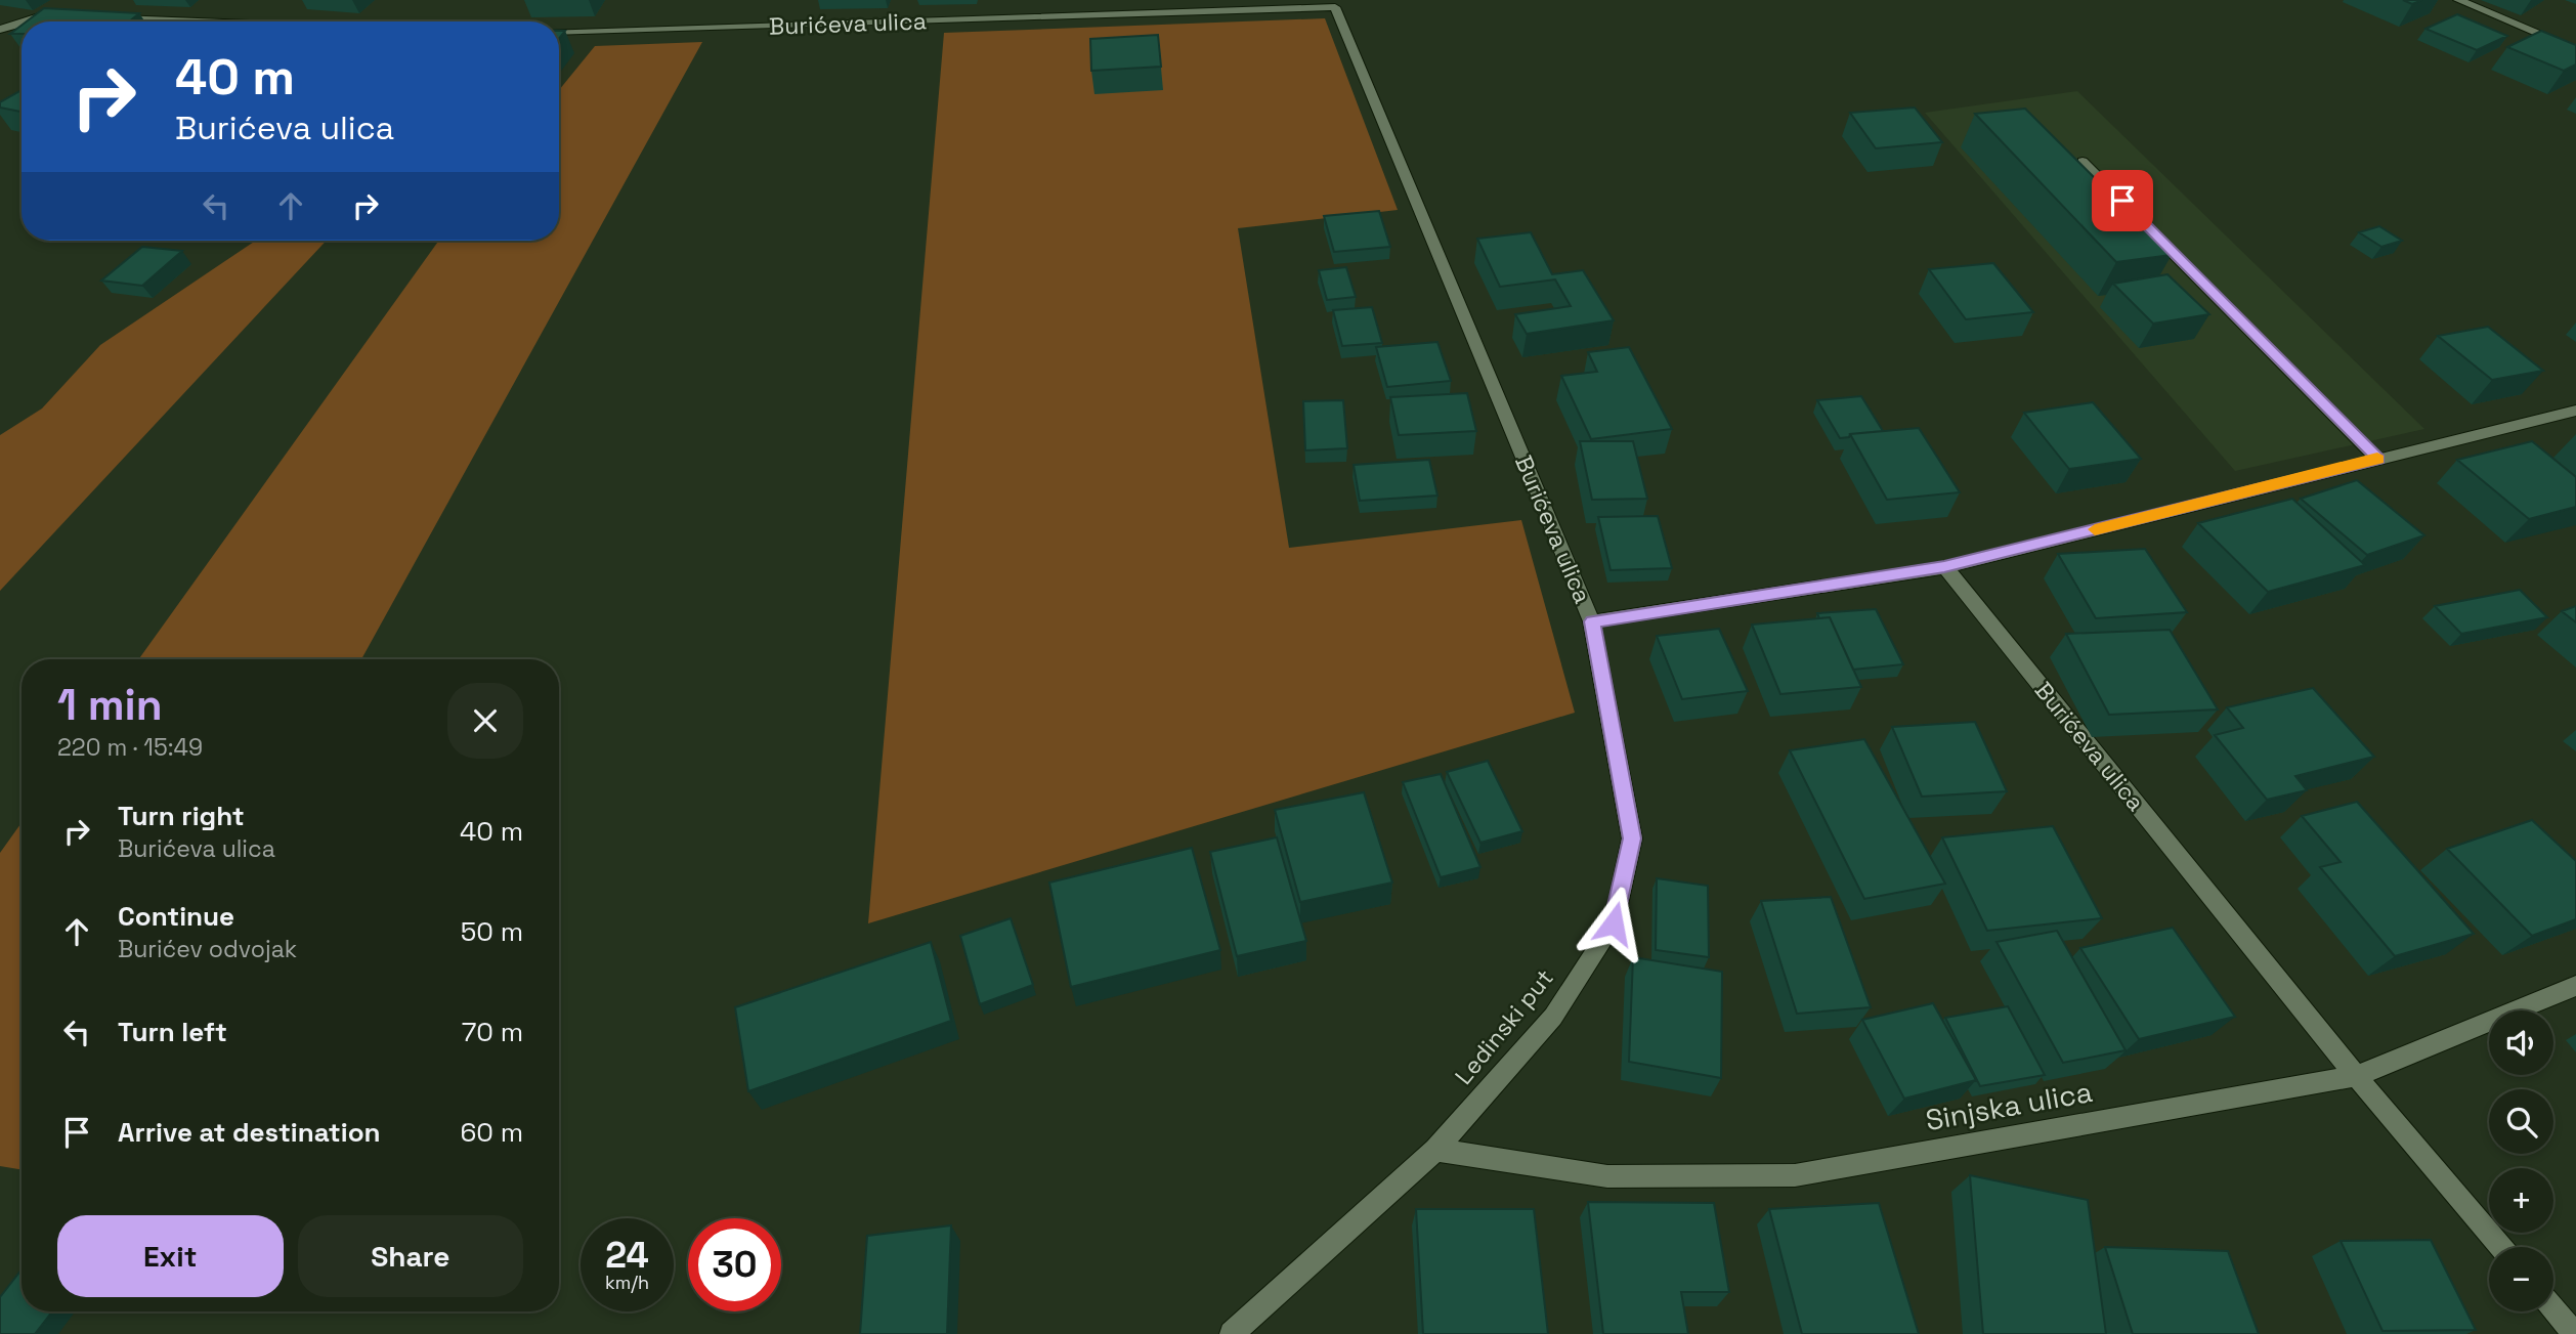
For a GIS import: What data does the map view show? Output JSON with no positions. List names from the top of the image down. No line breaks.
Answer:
{"streets":{"street":["Burićeva ulica","Ledinski put","Sinjska ulica"]},"crossings":[["Burićeva ulica","Ledinski put"],["Burićeva ulica","Sinjska ulica"],["Ledinski put","Sinjska ulica"]],"page":{"turn":["40 m","Burićeva ulica"],"heading":["1 min","220 m · 15:49"],"list":[{"name":"Turn right","note":"Burićeva ulica","value":"40 m"},{"name":"Continue","note":"Burićev odvojak","value":"50 m"},{"name":"Turn left","value":"70 m"},{"name":"Arrive at destination","value":"60 m"}],"map_buttons":["+","−"],"buttons":["Exit","Share"],"speed":"24 km/h","limit":"30"}}
